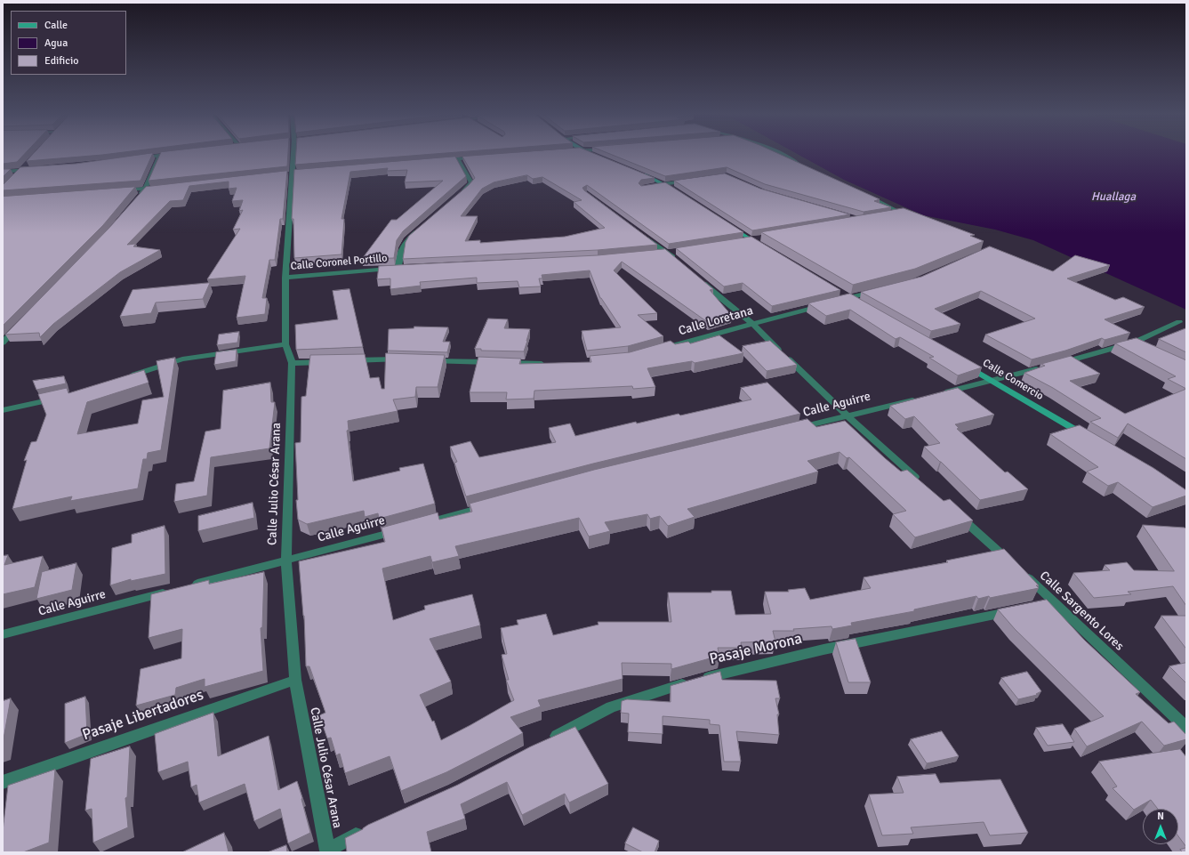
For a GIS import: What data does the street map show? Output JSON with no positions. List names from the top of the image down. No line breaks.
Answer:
{"streets":{"street":["Calle Coronel Portillo","Calle Loretana","Calle Comercio","Calle Aguirre","Calle Julio César Arana","Calle Sargento Lores","Pasaje Morona","Pasaje Libertadores"]},"crossings":[["Calle Coronel Portillo","Calle Julio César Arana"],["Calle Aguirre","Calle Julio César Arana"],["Calle Julio César Arana","Pasaje Libertadores"]],"water":["Huallaga"],"legend":["Calle","Agua","Edificio"],"north":"top"}
